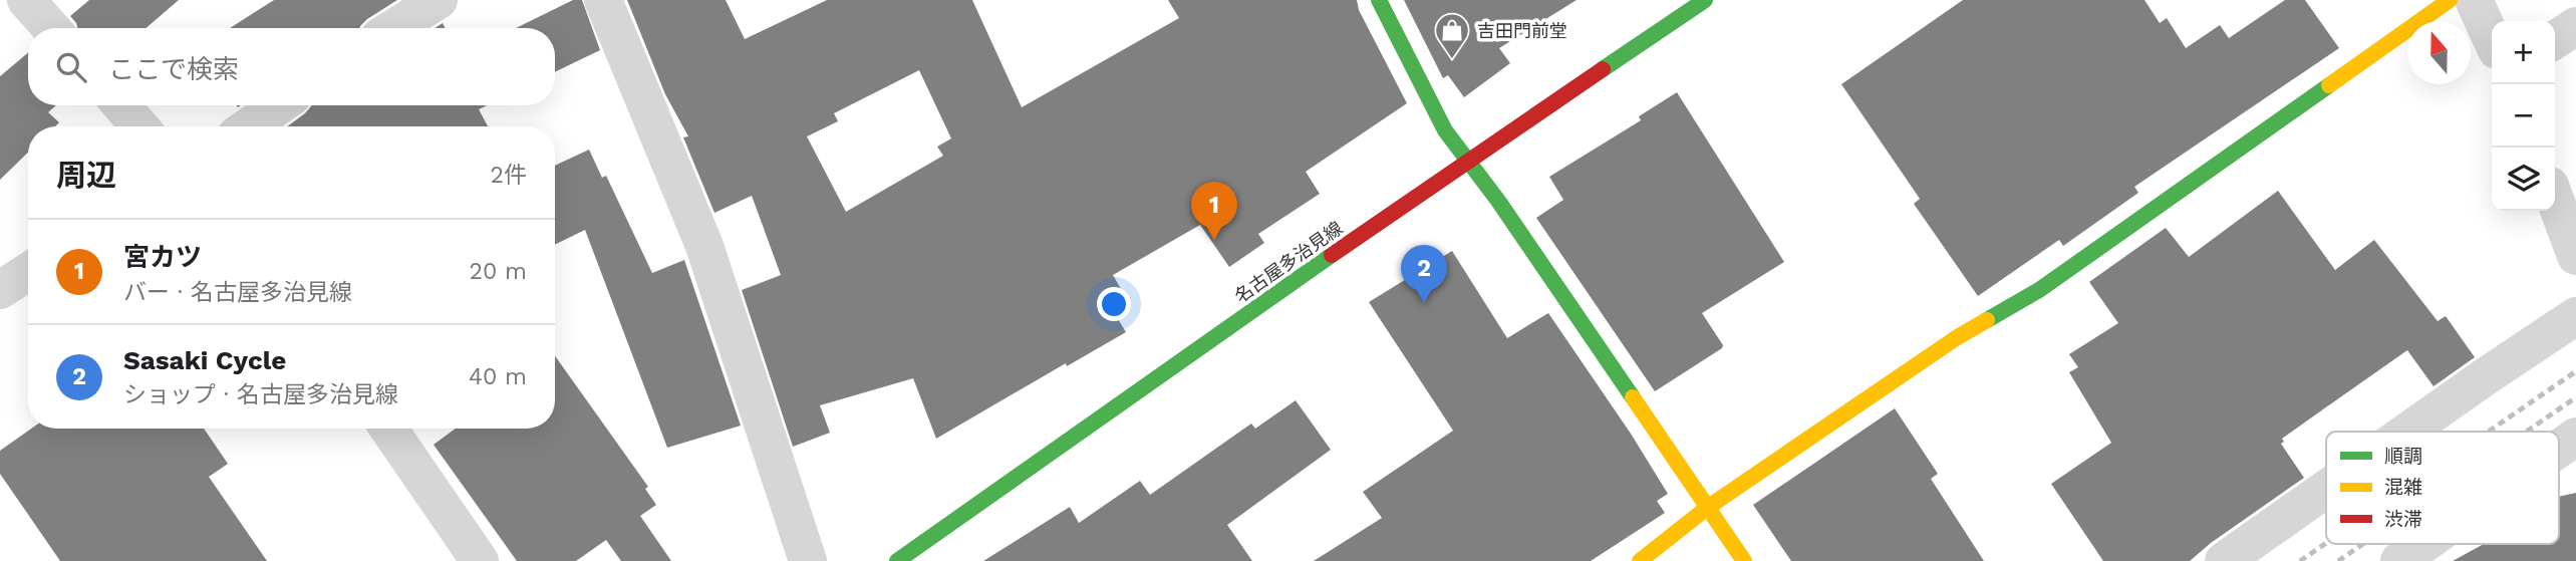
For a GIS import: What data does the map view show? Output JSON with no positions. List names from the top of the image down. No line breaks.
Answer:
{"streets":{"street":["名古屋多治見線"]},"places":{"shop":["吉田門前堂"]},"legend":["順調","混雑","渋滞"],"north":"top","page":{"map_buttons":["+","−"],"search":"ここで検索","heading":["周辺","2件"],"pins":["1","2"],"list":[{"mark":"1","name":"宮カツ","note":"バー · 名古屋多治見線","value":"20 m"},{"mark":"2","name":"Sasaki Cycle","note":"ショップ · 名古屋多治見線","value":"40 m"}]}}
